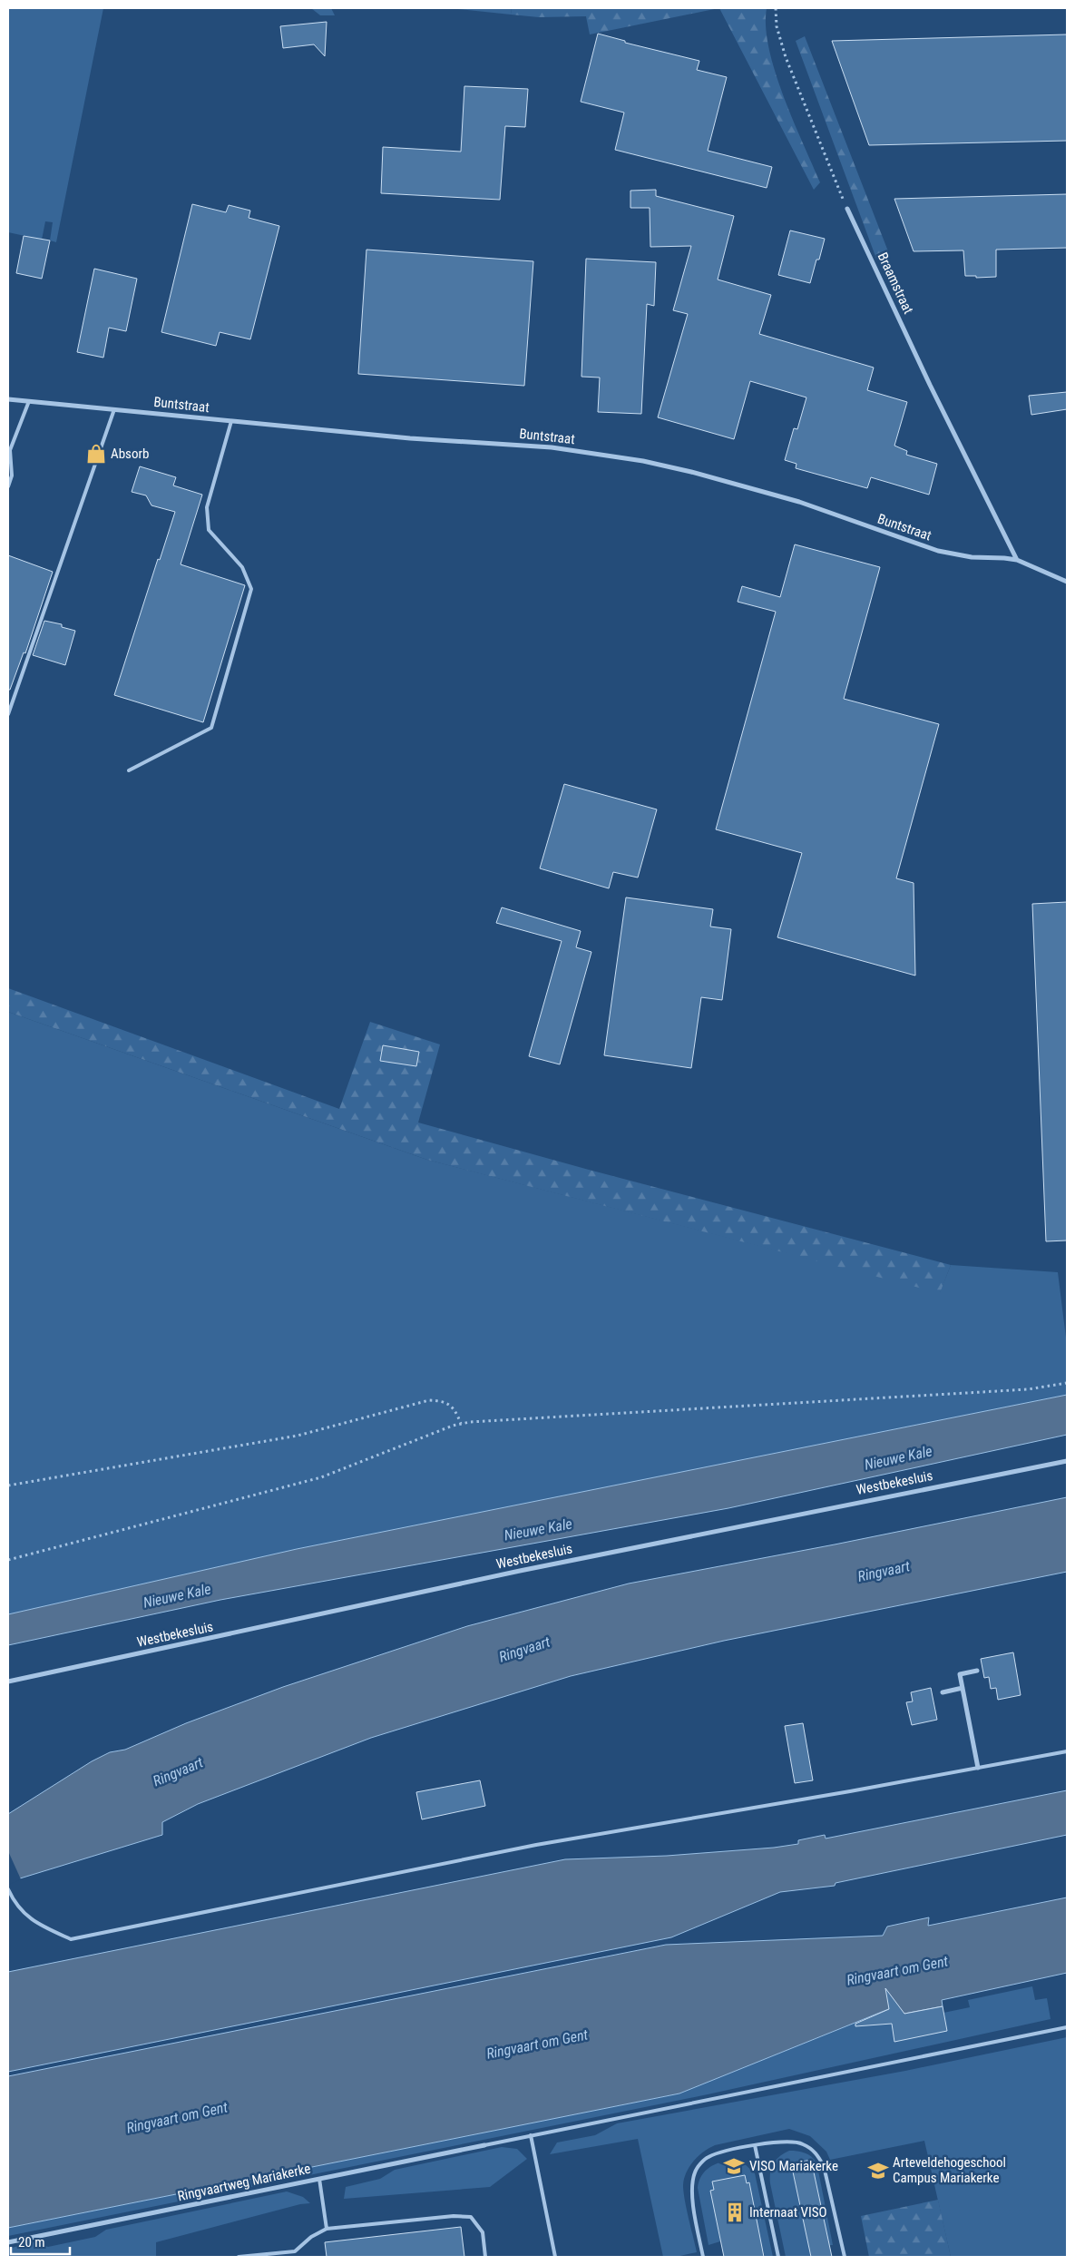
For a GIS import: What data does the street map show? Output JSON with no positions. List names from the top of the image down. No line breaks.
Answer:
{"streets":{"street":["Braamstraat","Buntstraat","Westbekesluis","Ringvaartweg Mariakerke"]},"crossings":[["Braamstraat","Buntstraat"]],"water":["Nieuwe Kale","Ringvaart","Ringvaart om Gent"],"places":{"shop":["Absorb"],"school or university":["VISO Mariakerke","Arteveldehogeschool Campus Mariakerke"],"building":["Internaat VISO"]},"scale_bar":"20 m"}
